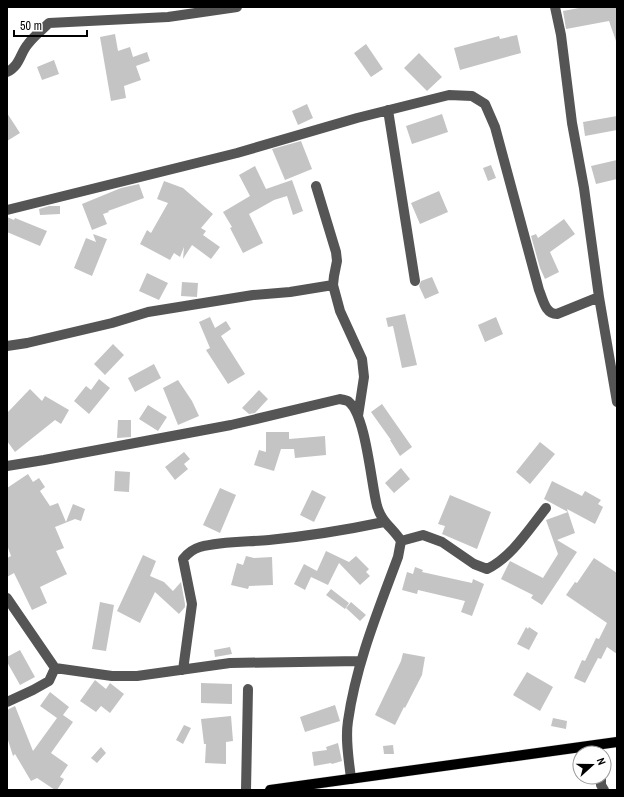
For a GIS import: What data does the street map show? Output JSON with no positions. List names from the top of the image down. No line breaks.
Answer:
{"scale_bar":"50 m","north":"right"}
